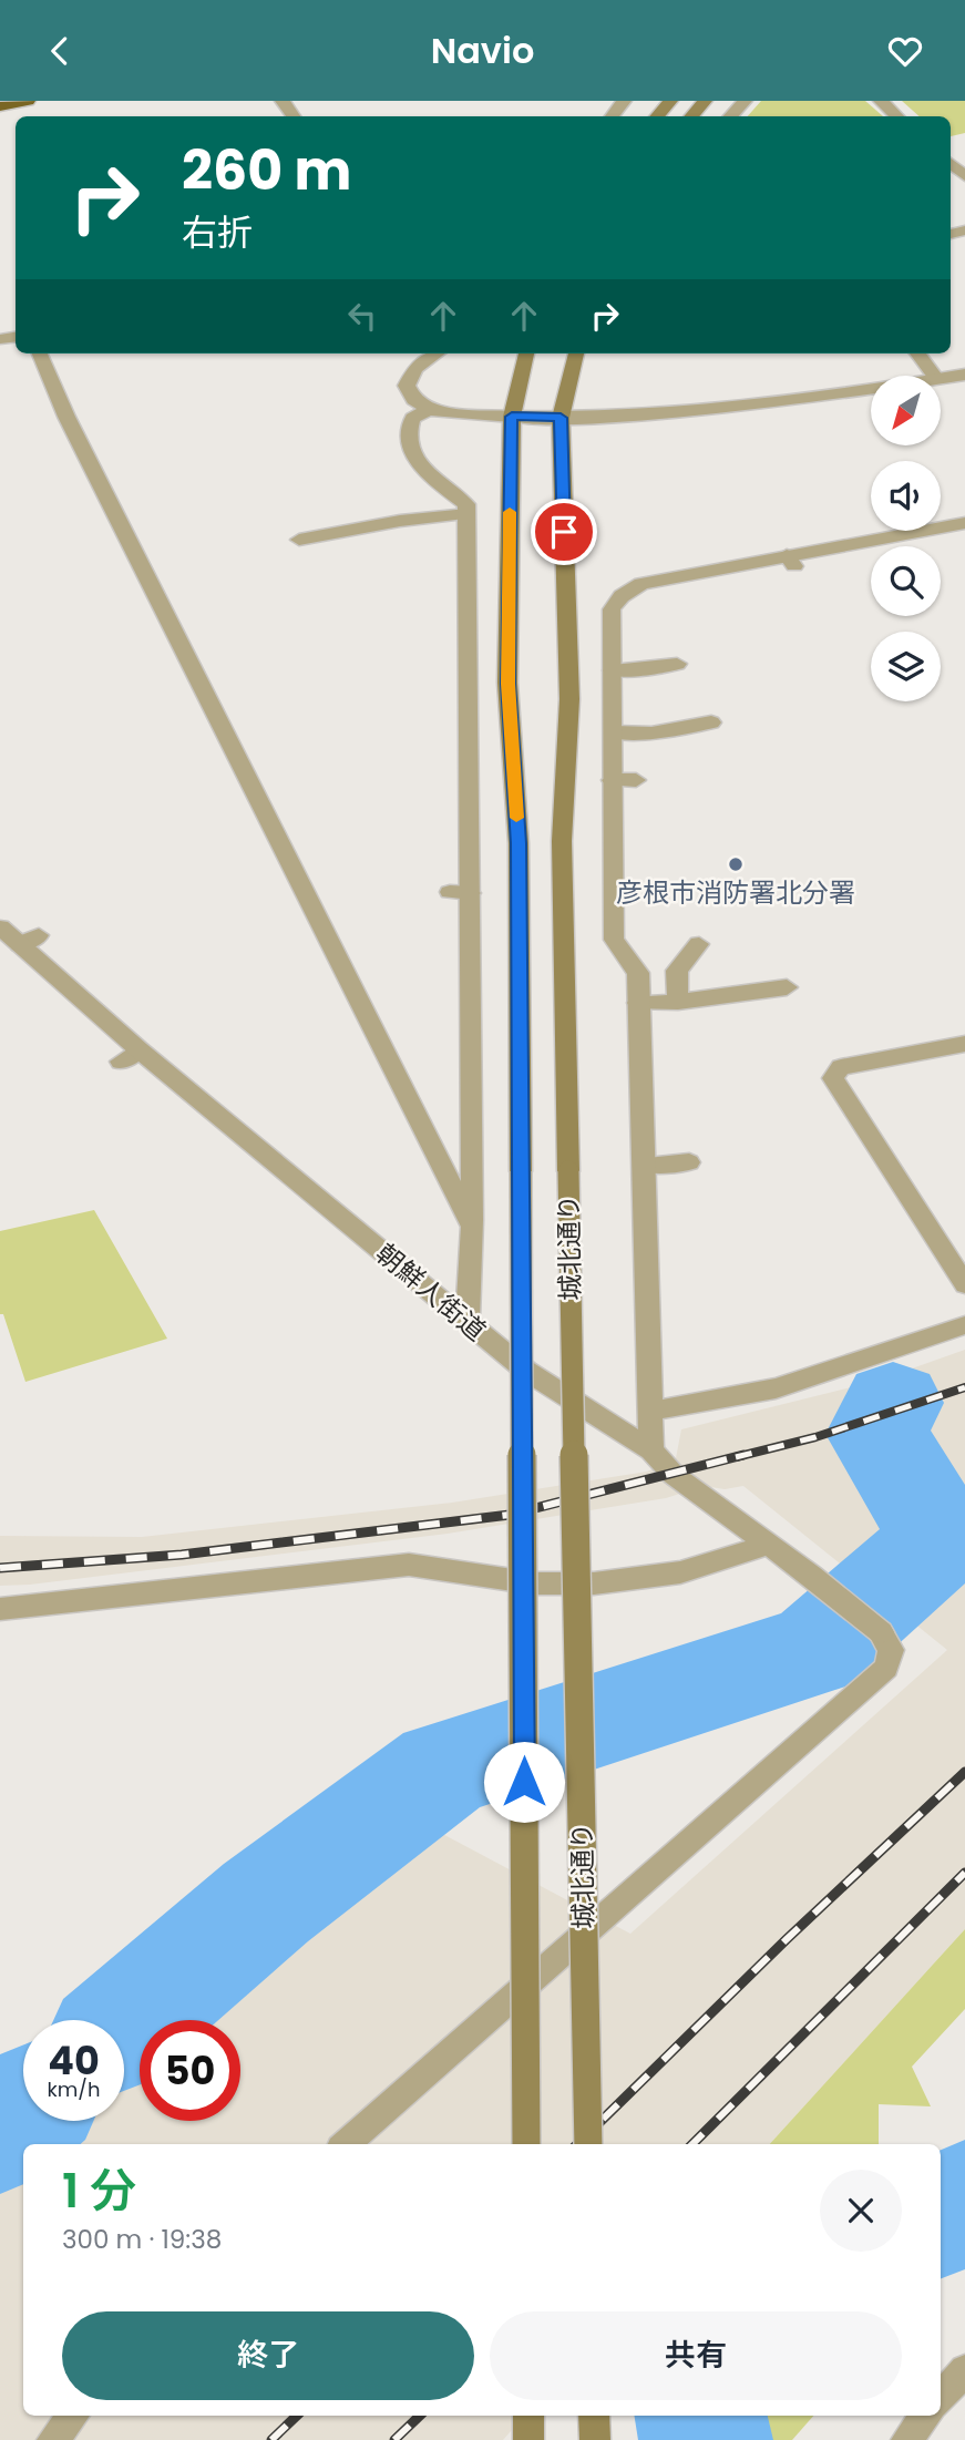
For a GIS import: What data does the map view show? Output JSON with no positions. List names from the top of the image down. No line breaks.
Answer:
{"streets":{"main road":["城北通り"],"street":["朝鮮人街道"]},"places":["彦根市消防署北分署"],"north":"bottom left","page":{"header":"Navio","turn":["260 m","右折"],"speed":"40 km/h","limit":"50","heading":["1 分","300 m · 19:38"],"buttons":["終了","共有"]}}
